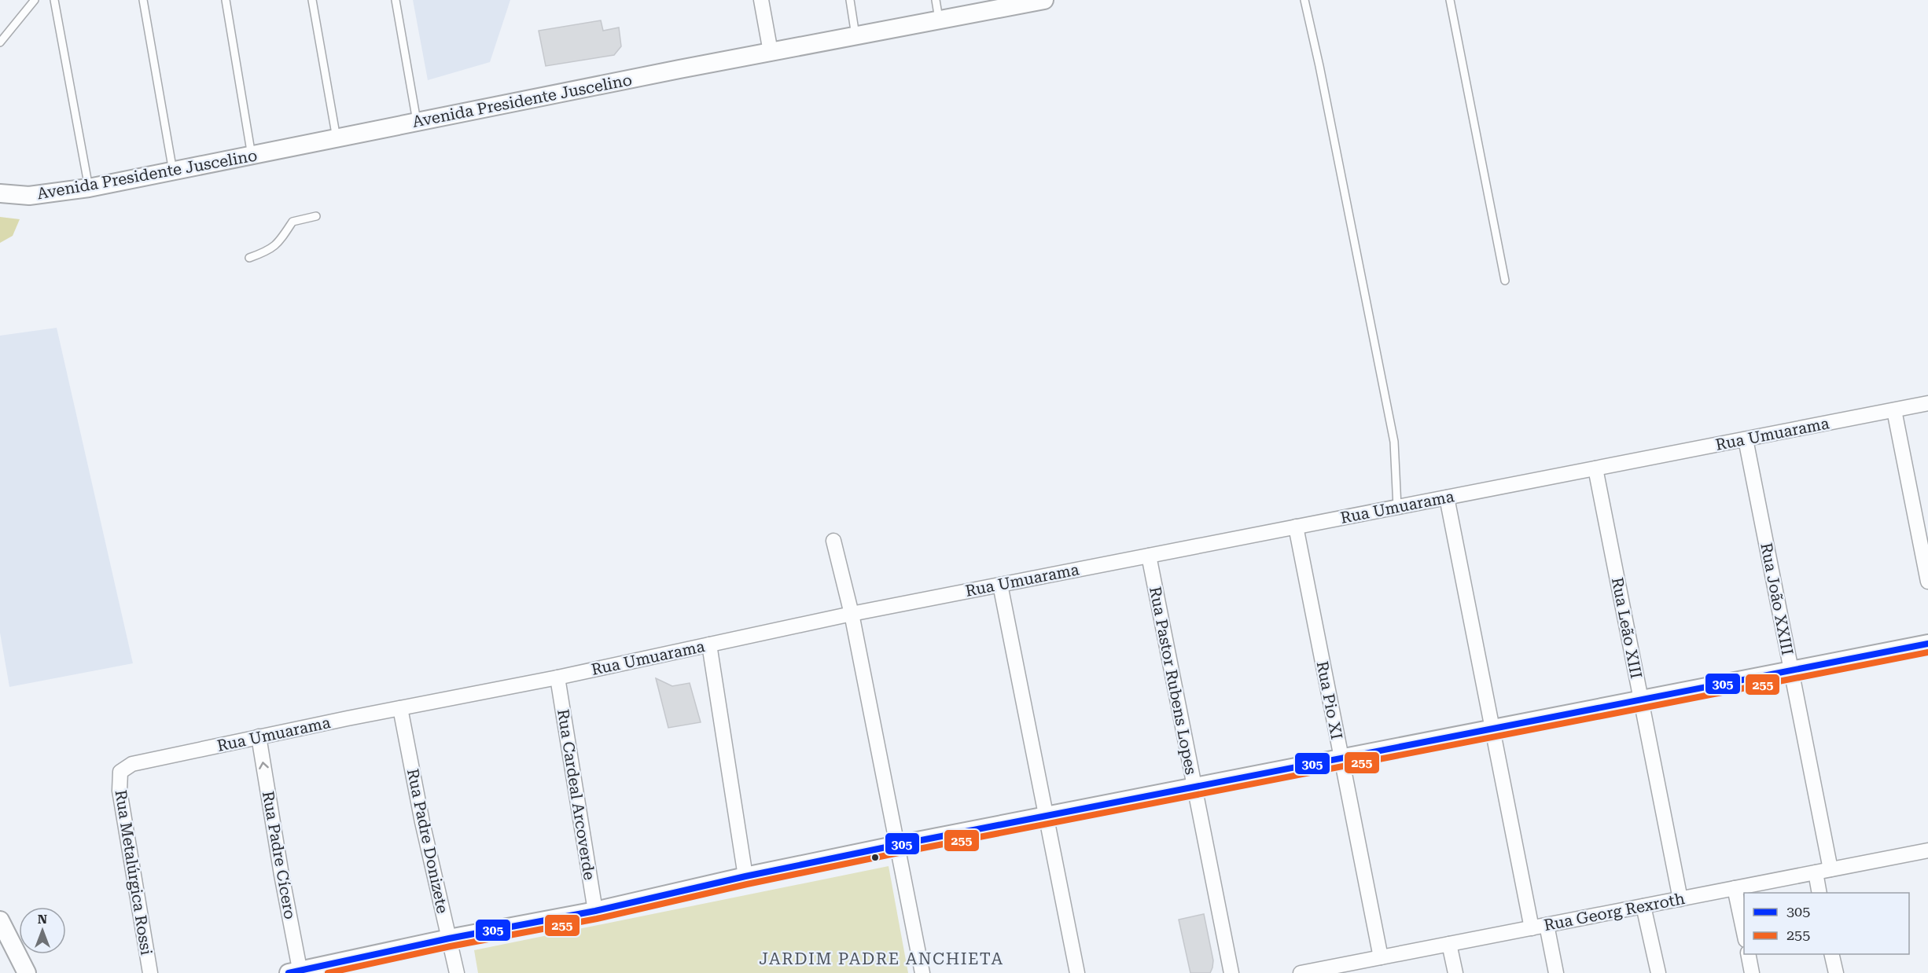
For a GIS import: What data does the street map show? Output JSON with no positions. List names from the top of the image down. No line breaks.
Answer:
{"streets":{"street":["Avenida Presidente Juscelino","Rua Umuarama","Rua João XXIII","Rua Leão XIII","Rua Pastor Rubens Lopes","Rua Pio XI","Rua Cardeal Arcoverde","Rua Padre Donizete","Rua Padre Cícero","Rua Metalúrgica Rossi","Rua Georg Rexroth"]},"crossings":[["Rua Umuarama","Rua João XXIII"],["Rua Umuarama","Rua Leão XIII"],["Rua Umuarama","Rua Pastor Rubens Lopes"],["Rua Umuarama","Rua Pio XI"],["Rua Umuarama","Rua Cardeal Arcoverde"],["Rua Umuarama","Rua Padre Donizete"],["Rua Umuarama","Rua Padre Cícero"],["Rua Umuarama","Rua Metalúrgica Rossi"],["Rua João XXIII","Rua Georg Rexroth"],["Rua Leão XIII","Rua Georg Rexroth"],["Rua Pio XI","Rua Georg Rexroth"]],"one_way":["Rua Padre Cícero"],"districts":["JARDIM PADRE ANCHIETA"],"lines":["transit line 305","transit line 255"],"legend":["305","255"],"north":"top"}
